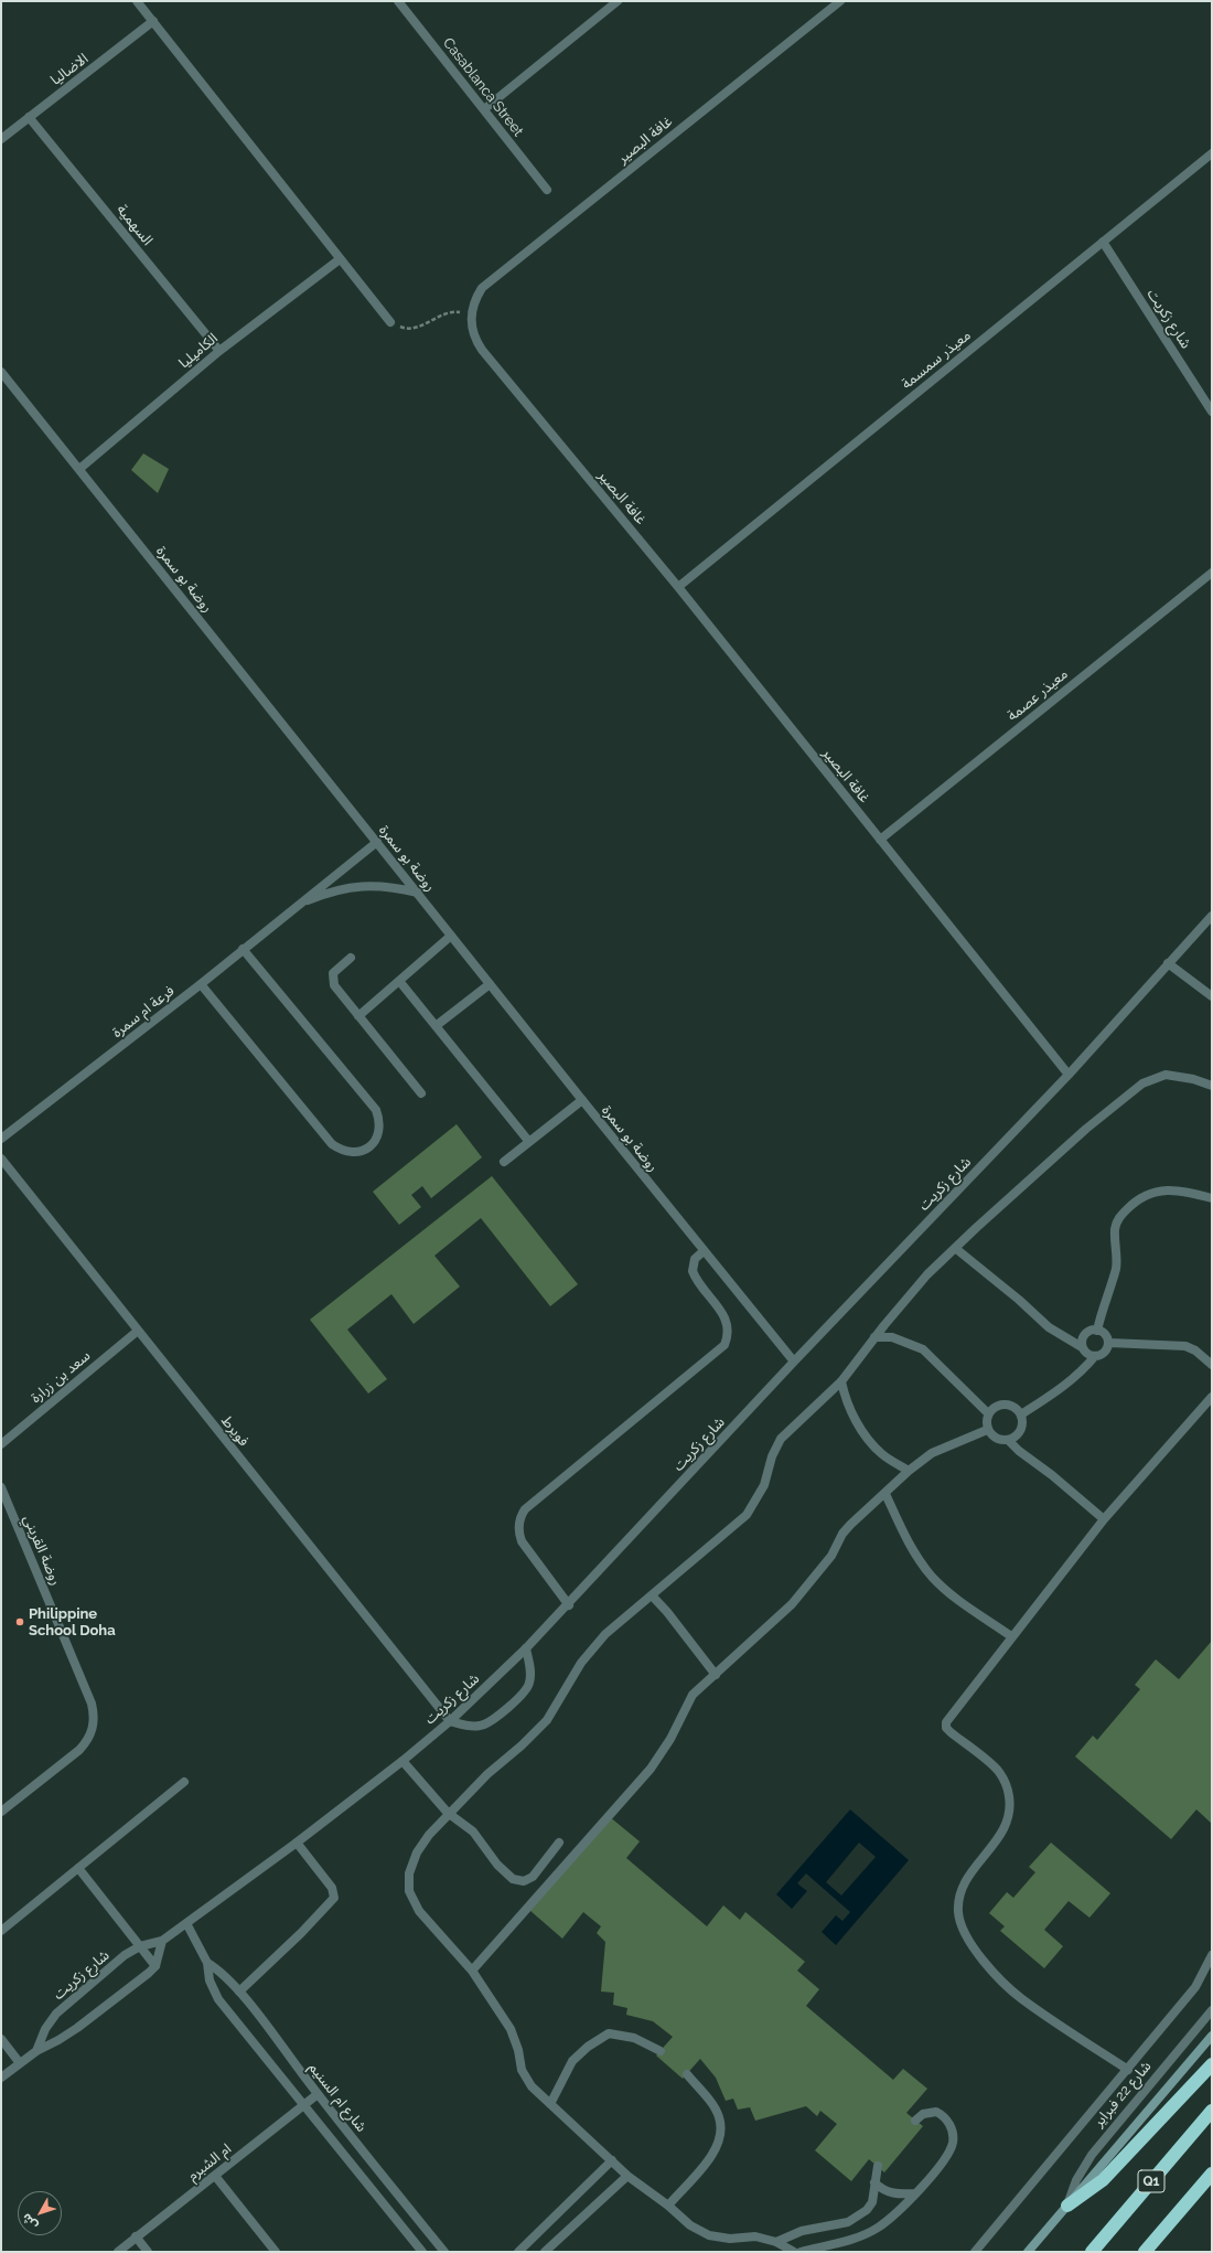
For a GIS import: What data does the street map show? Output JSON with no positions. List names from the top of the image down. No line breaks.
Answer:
{"streets":{"highway":["Q1"],"main road":["شارع 22 فبراير"],"street":["الاضاليا","Casablanca Street","غافة البصير","السهمية","شارع زكريت","الكاميليا","معيذر سمسمة","روضة بو سمرة","معيذر عصمة","فرعة ام سمرة","سعد بن زرارة","فويرط","روضة القريني","شارع ام السنيم","ام الشبرم"]},"crossings":[["الاضاليا","السهمية"],["غافة البصير","شارع زكريت"],["غافة البصير","معيذر سمسمة"],["غافة البصير","معيذر عصمة"],["السهمية","الكاميليا"],["شارع زكريت","معيذر سمسمة"],["شارع زكريت","روضة بو سمرة"],["شارع زكريت","فويرط"],["شارع زكريت","شارع ام السنيم"],["الكاميليا","روضة بو سمرة"],["روضة بو سمرة","فرعة ام سمرة"],["سعد بن زرارة","فويرط"],["شارع ام السنيم","ام الشبرم"]],"places":["Philippine School Doha"],"north":"bottom left"}
